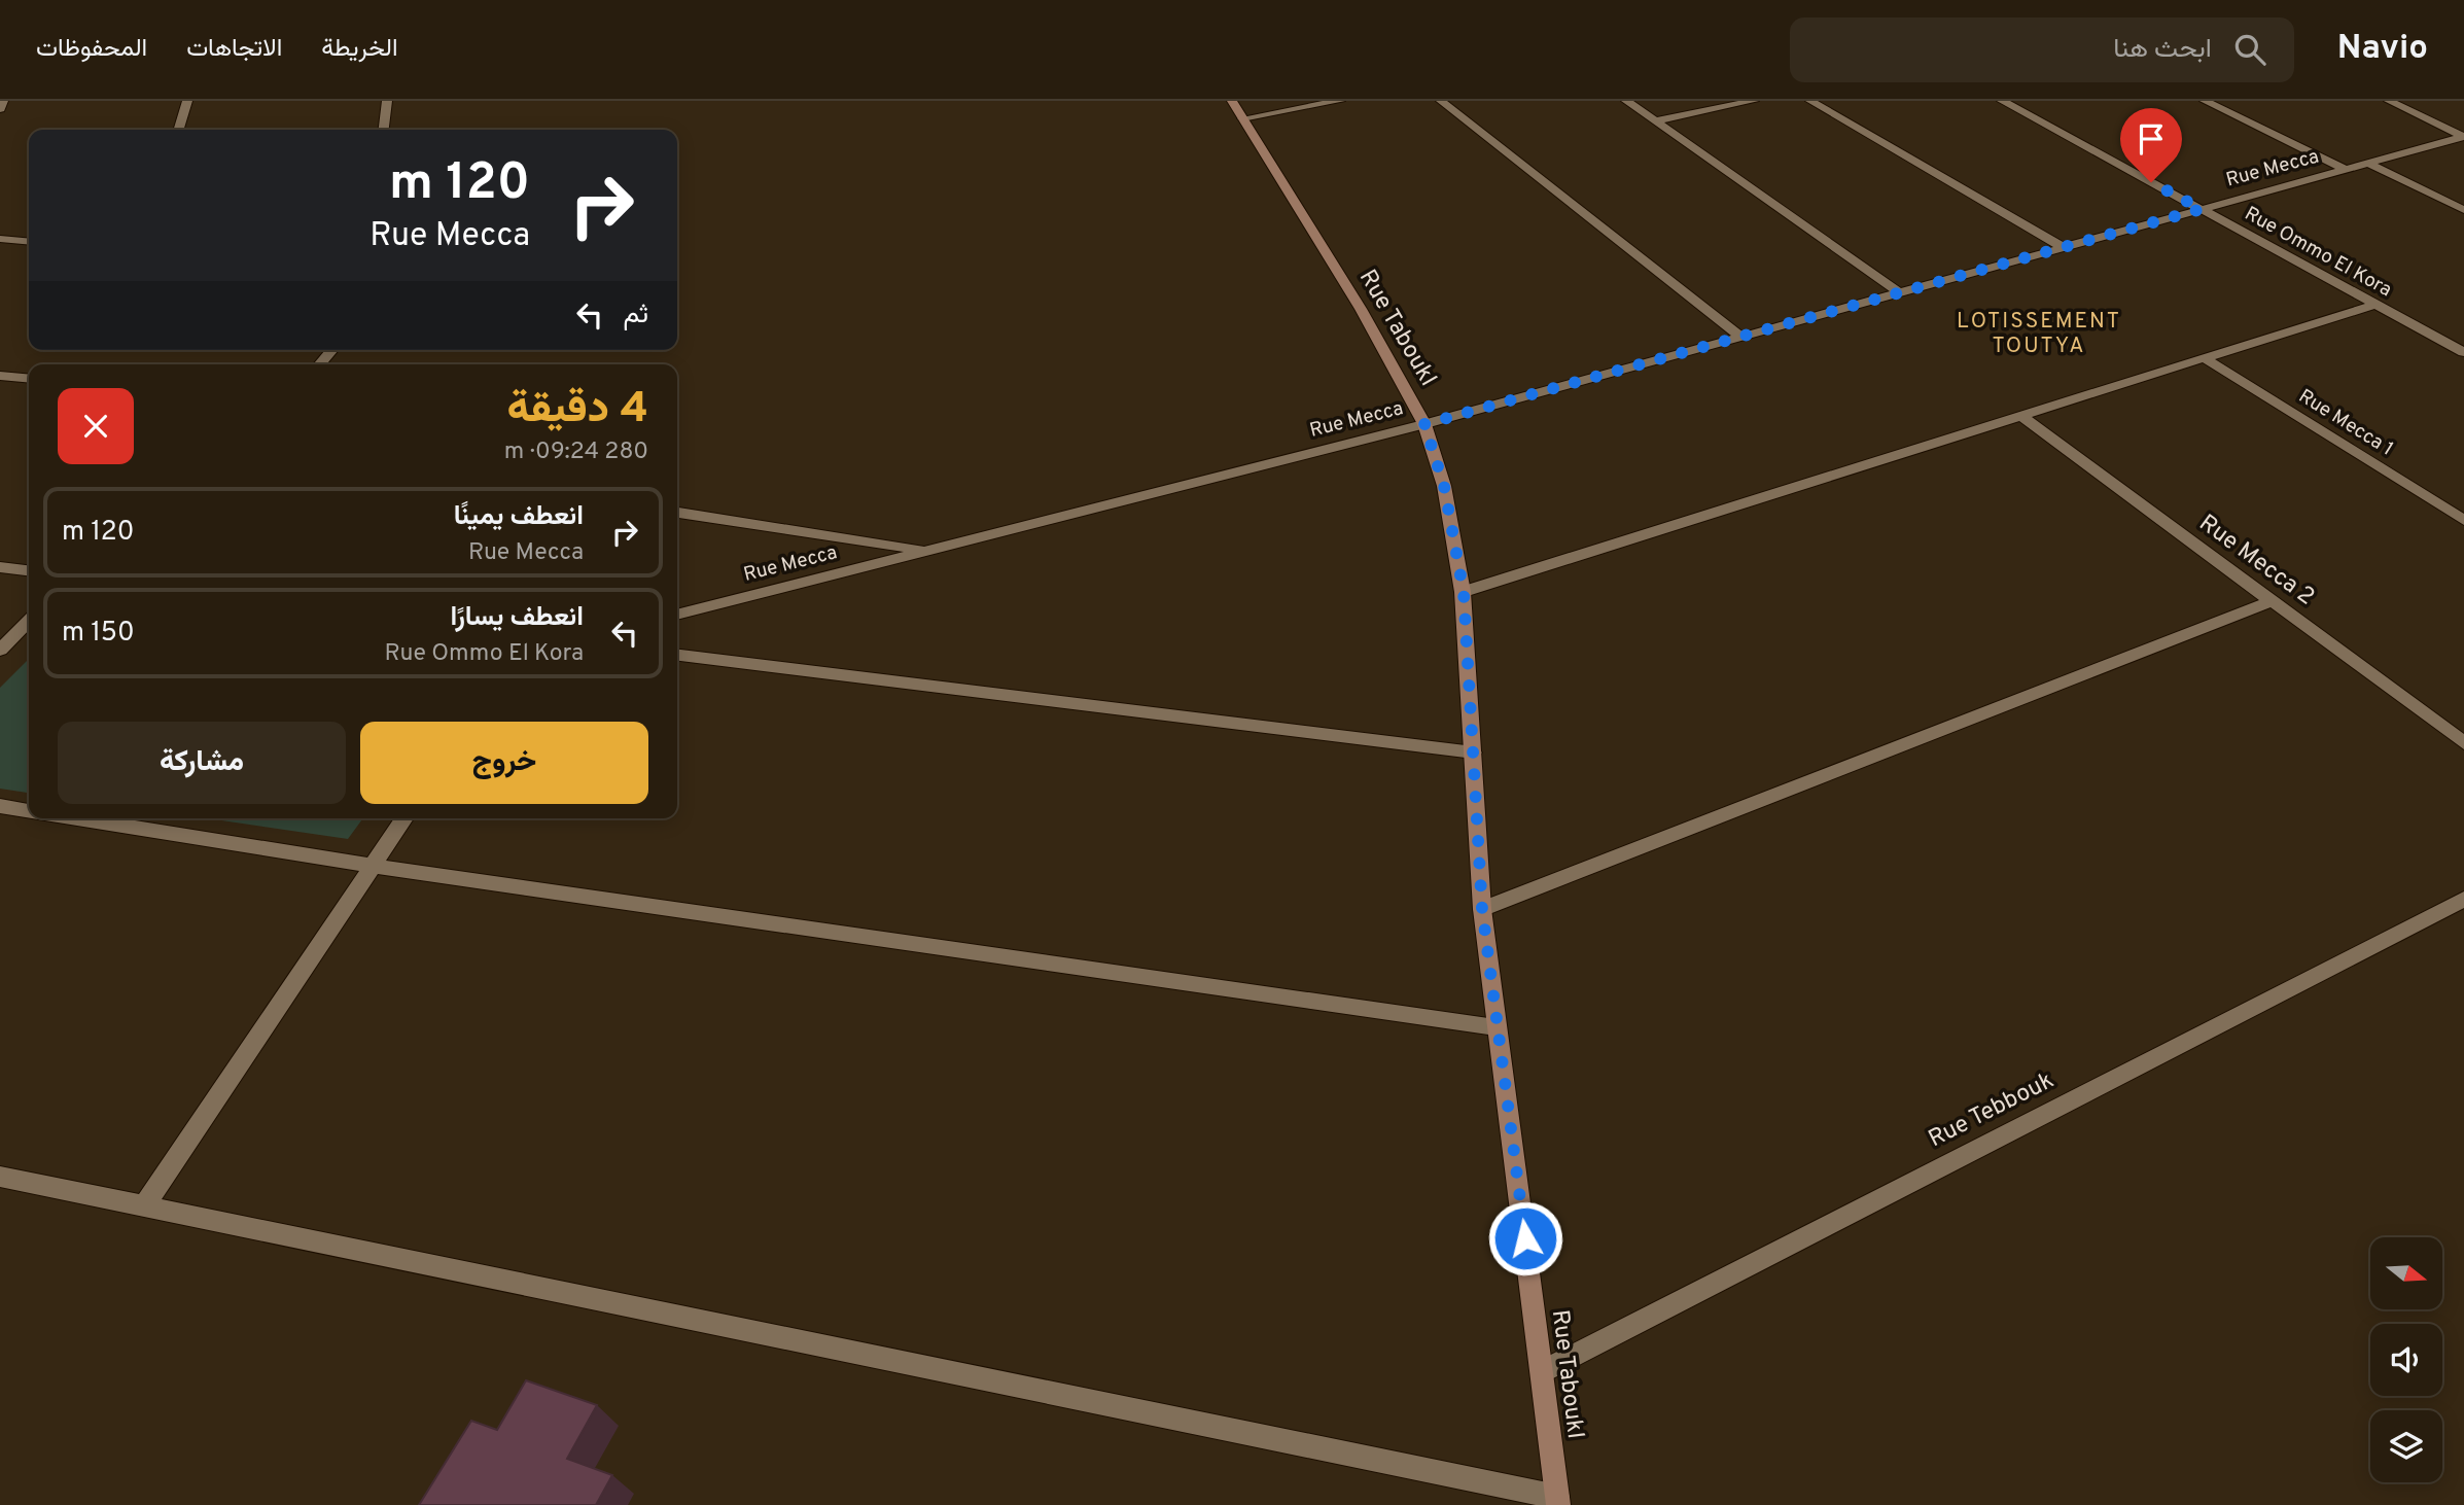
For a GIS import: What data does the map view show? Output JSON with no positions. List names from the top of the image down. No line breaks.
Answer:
{"streets":{"street":["Rue Mecca","Rue Ommo El Kora","Rue Taboukl","Rue Mecca 1","Rue Mecca 2","Rue Tebbouk"]},"crossings":[["Rue Mecca","Rue Ommo El Kora"],["Rue Mecca","Rue Taboukl"],["Rue Taboukl","Rue Tebbouk"]],"districts":["LOTISSEMENT TOUTYA"],"north":"right","page":{"header":"Navio","search":"ابحث هنا","nav":["الخريطة","الاتجاهات","المحفوظات"],"turn":["120 m","Rue Mecca"],"then":"ثم","heading":["4 دقيقة","280 m · 09:24"],"list":[{"name":"انعطف يمينًا","note":"Rue Mecca","value":"120 m"},{"name":"انعطف يسارًا","note":"Rue Ommo El Kora","value":"150 m"}],"buttons":["خروج","مشاركة"]}}
